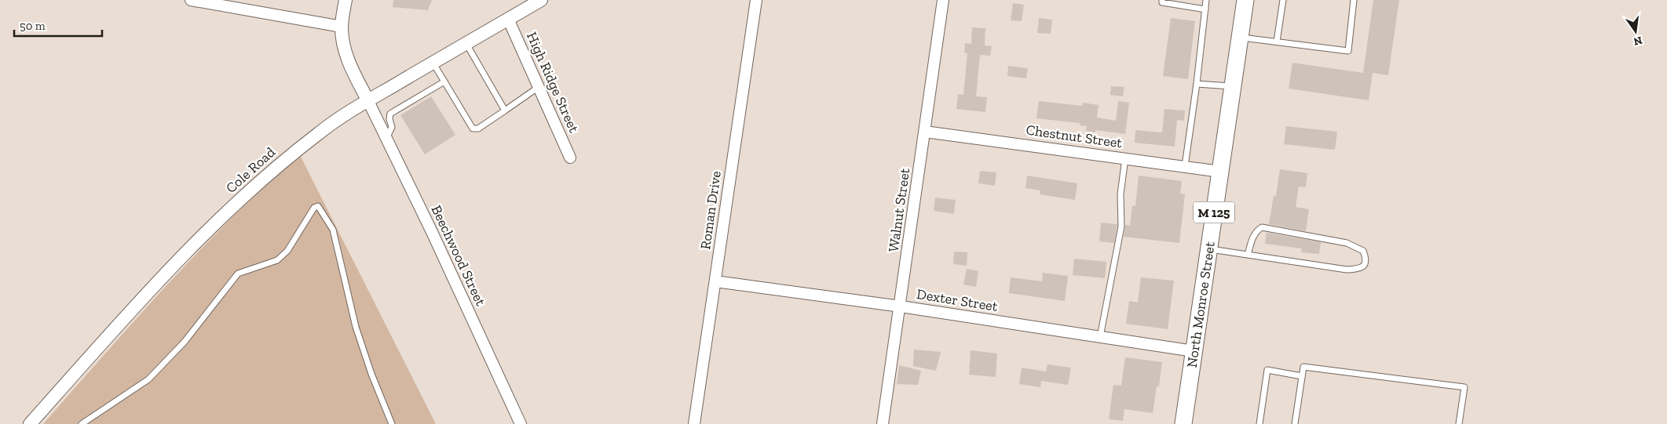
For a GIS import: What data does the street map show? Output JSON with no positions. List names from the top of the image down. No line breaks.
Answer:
{"streets":{"main road":["M 125","North Monroe Street"],"street":["High Ridge Street","Chestnut Street","Cole Road","Roman Drive","Walnut Street","Beechwood Street","Dexter Street"]},"crossings":[["High Ridge Street","Cole Road"],["Chestnut Street","Walnut Street"],["Chestnut Street","North Monroe Street"],["Cole Road","Beechwood Street"],["Roman Drive","Dexter Street"],["Walnut Street","Dexter Street"],["Dexter Street","North Monroe Street"]],"scale_bar":"50 m","north":"bottom"}
